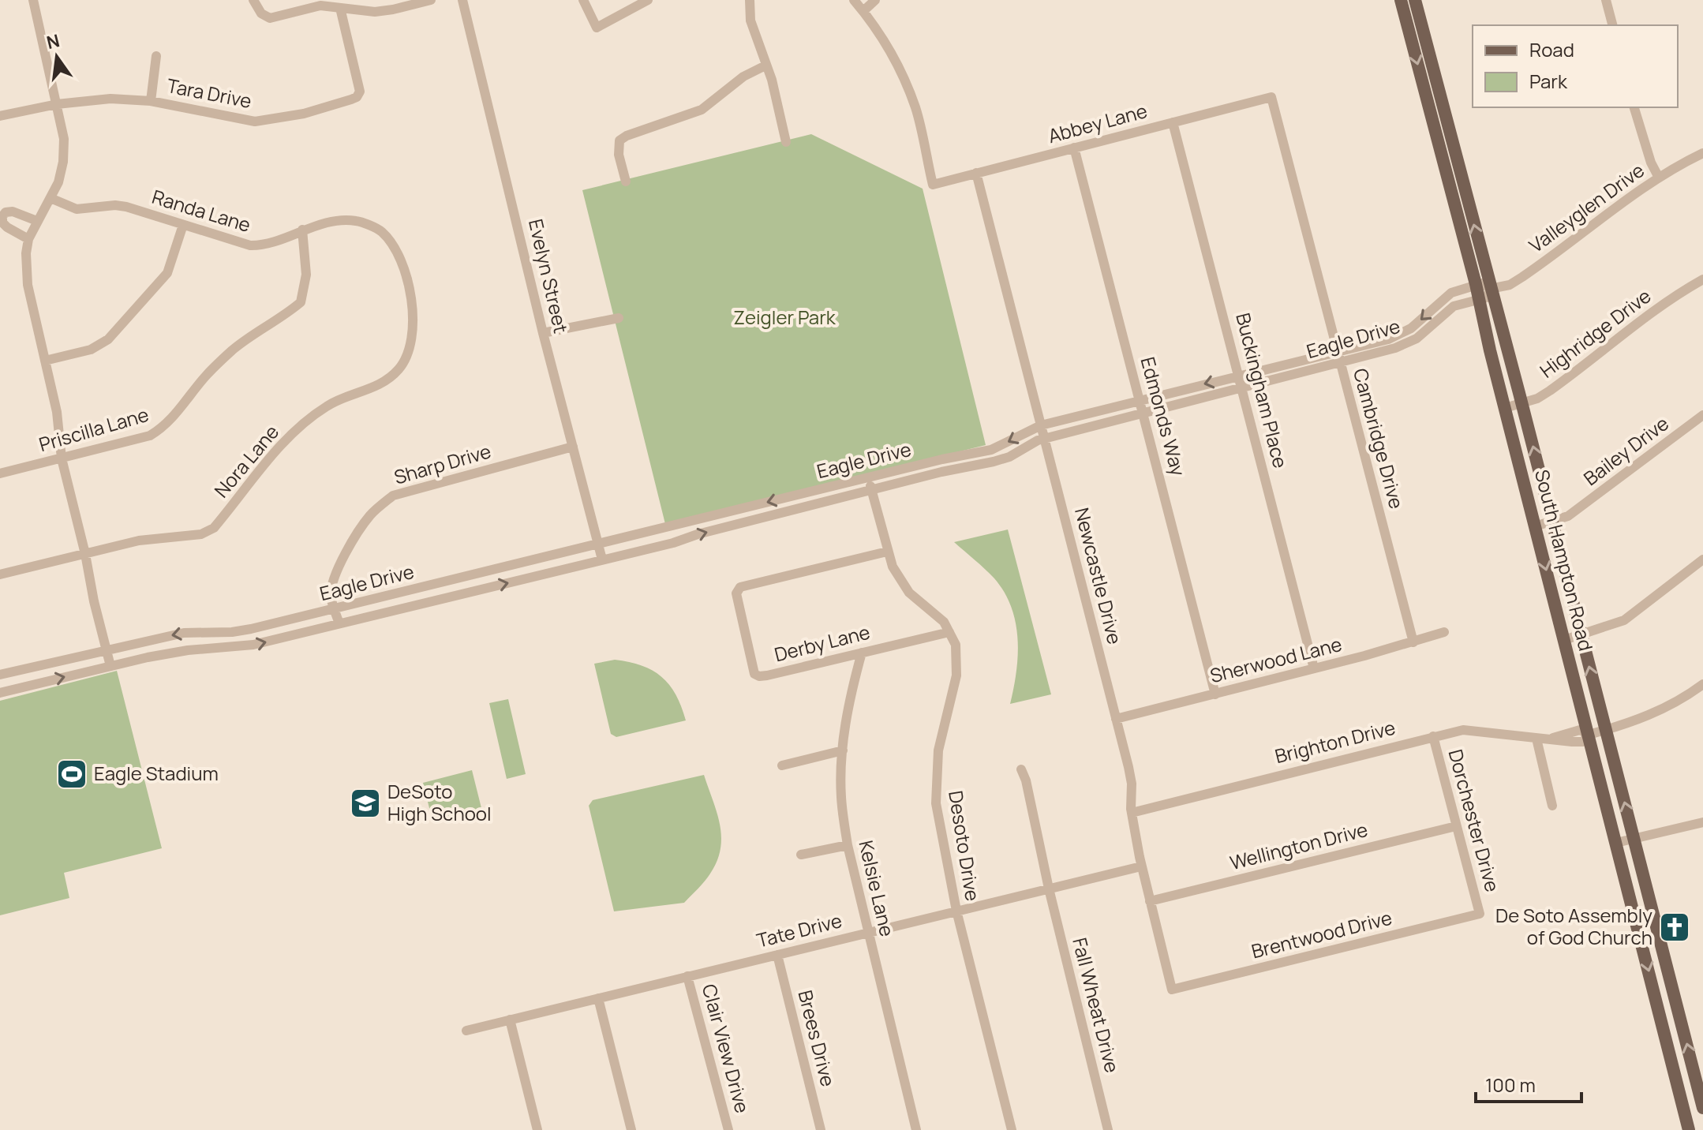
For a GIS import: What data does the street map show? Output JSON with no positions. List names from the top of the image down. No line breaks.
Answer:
{"streets":{"main road":["South Hampton Road"],"street":["Tara Drive","Abbey Lane","Valleyglen Drive","Randa Lane","Evelyn Street","Highridge Drive","Eagle Drive","Buckingham Place","Edmonds Way","Priscilla Lane","Cambridge Drive","Bailey Drive","Nora Lane","Sharp Drive","Newcastle Drive","Derby Lane","Sherwood Lane","Brighton Drive","Dorchester Drive","Desoto Drive","Wellington Drive","Kelsie Lane","Tate Drive","Brentwood Drive","Fall Wheat Drive","Brees Drive","Clair View Drive"]},"crossings":[["Abbey Lane","Buckingham Place"],["Abbey Lane","Edmonds Way"],["Abbey Lane","Cambridge Drive"],["Abbey Lane","Newcastle Drive"],["Valleyglen Drive","Eagle Drive"],["Valleyglen Drive","South Hampton Road"],["Randa Lane","Priscilla Lane"],["Randa Lane","Nora Lane"],["Evelyn Street","Eagle Drive"],["Evelyn Street","Sharp Drive"],["Highridge Drive","South Hampton Road"],["Eagle Drive","Buckingham Place"],["Eagle Drive","Edmonds Way"],["Eagle Drive","Cambridge Drive"],["Eagle Drive","Sharp Drive"],["Eagle Drive","South Hampton Road"],["Eagle Drive","Newcastle Drive"],["Eagle Drive","Desoto Drive"],["Buckingham Place","Sherwood Lane"],["Edmonds Way","Sherwood Lane"],["Cambridge Drive","Sherwood Lane"],["Bailey Drive","South Hampton Road"],["South Hampton Road","Brighton Drive"],["Newcastle Drive","Sherwood Lane"],["Newcastle Drive","Brighton Drive"],["Newcastle Drive","Wellington Drive"],["Newcastle Drive","Tate Drive"],["Newcastle Drive","Brentwood Drive"],["Derby Lane","Desoto Drive"],["Derby Lane","Kelsie Lane"],["Brighton Drive","Dorchester Drive"],["Dorchester Drive","Wellington Drive"],["Dorchester Drive","Brentwood Drive"],["Desoto Drive","Tate Drive"],["Kelsie Lane","Tate Drive"],["Tate Drive","Fall Wheat Drive"],["Tate Drive","Brees Drive"],["Tate Drive","Clair View Drive"]],"parks":["Zeigler Park"],"places":{"sports":["Eagle Stadium"],"school or university":["DeSoto High School"],"church":["De Soto Assembly of God Church"]},"legend":["Road","Park"],"scale_bar":"100 m","north":"top"}
